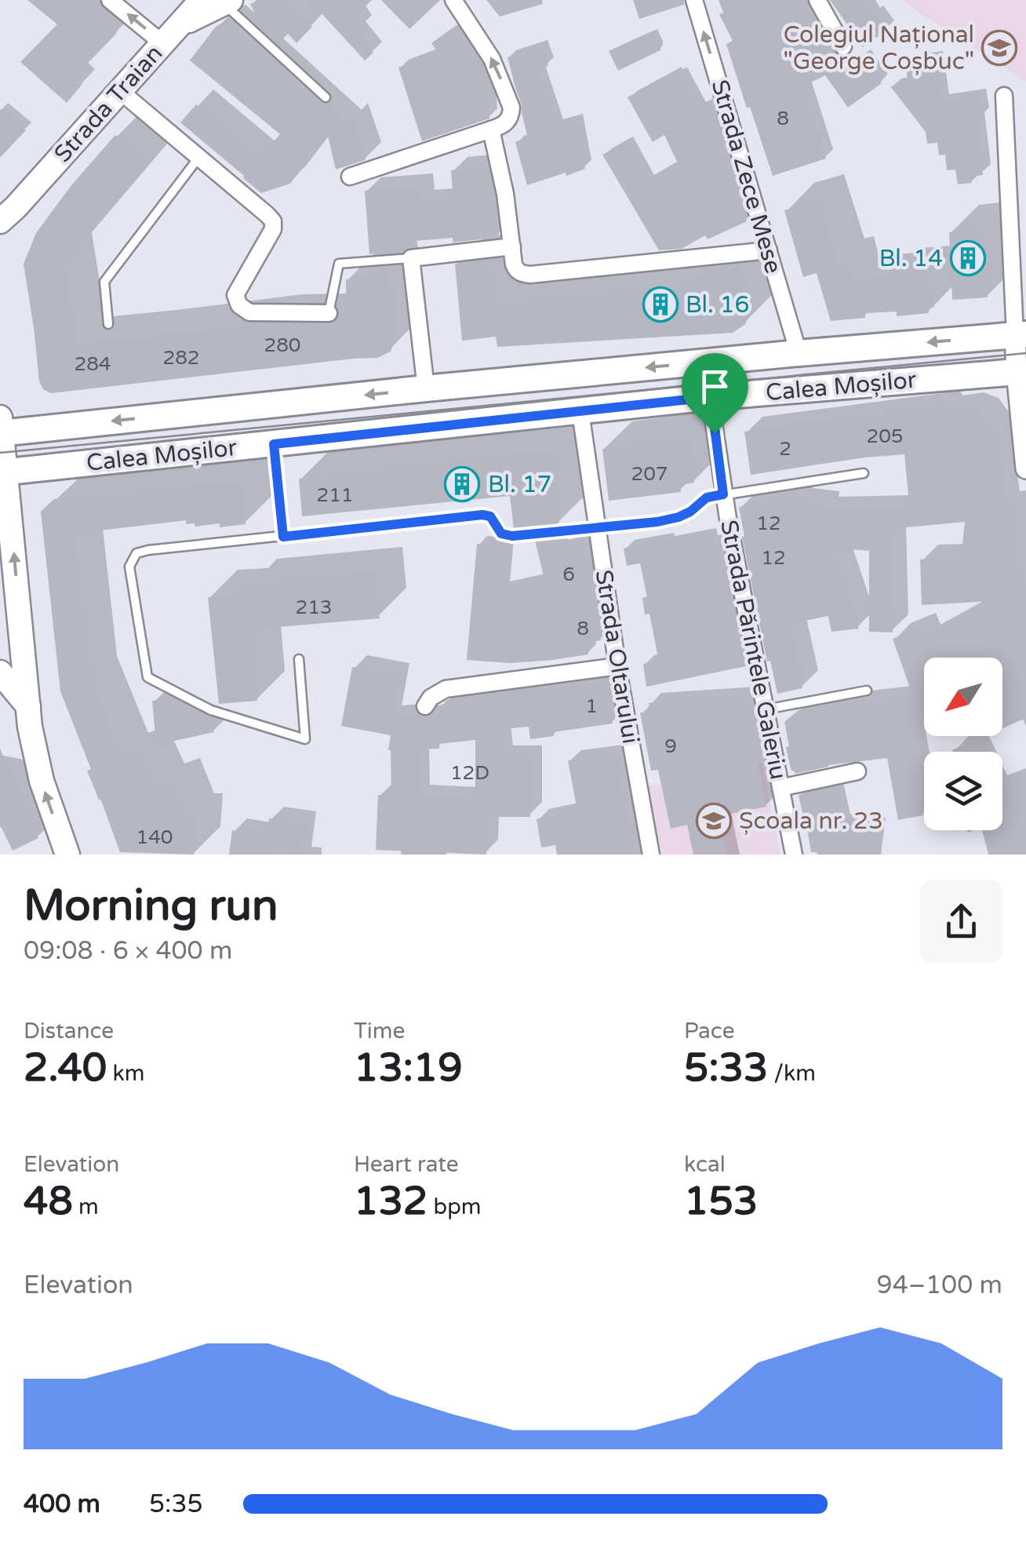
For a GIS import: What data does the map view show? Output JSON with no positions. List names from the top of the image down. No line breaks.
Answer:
{"streets":{"main road":["Strada Traian","Calea Moșilor"],"street":["Strada Zece Mese","Strada Părintele Galeriu","Strada Oltarului"]},"crossings":[["Strada Zece Mese","Calea Moșilor"],["Calea Moșilor","Strada Părintele Galeriu"],["Calea Moșilor","Strada Oltarului"]],"one_way":["Strada Zece Mese"],"places":{"school or university":["Colegiul Național \"George Coșbuc\"","Școala nr. 23"],"building":["Bl. 14","Bl. 16","Bl. 17"]},"house_numbers":["8","280","282","284","205","2","207","211","12","12","6","213","8","1","9","12D","140"],"north":"bottom left","page":{"heading":["Morning run","09:08 · 6 × 400 m"],"stats":[["Distance","2.40 km"],["Time","13:19"],["Pace","5:33 /km"],["Elevation","48 m"],["Heart rate","132 bpm"],["kcal","153"]],"chart":["Elevation","94–100 m"],"list":[{"name":"400 m","note":"5:35"}]}}
